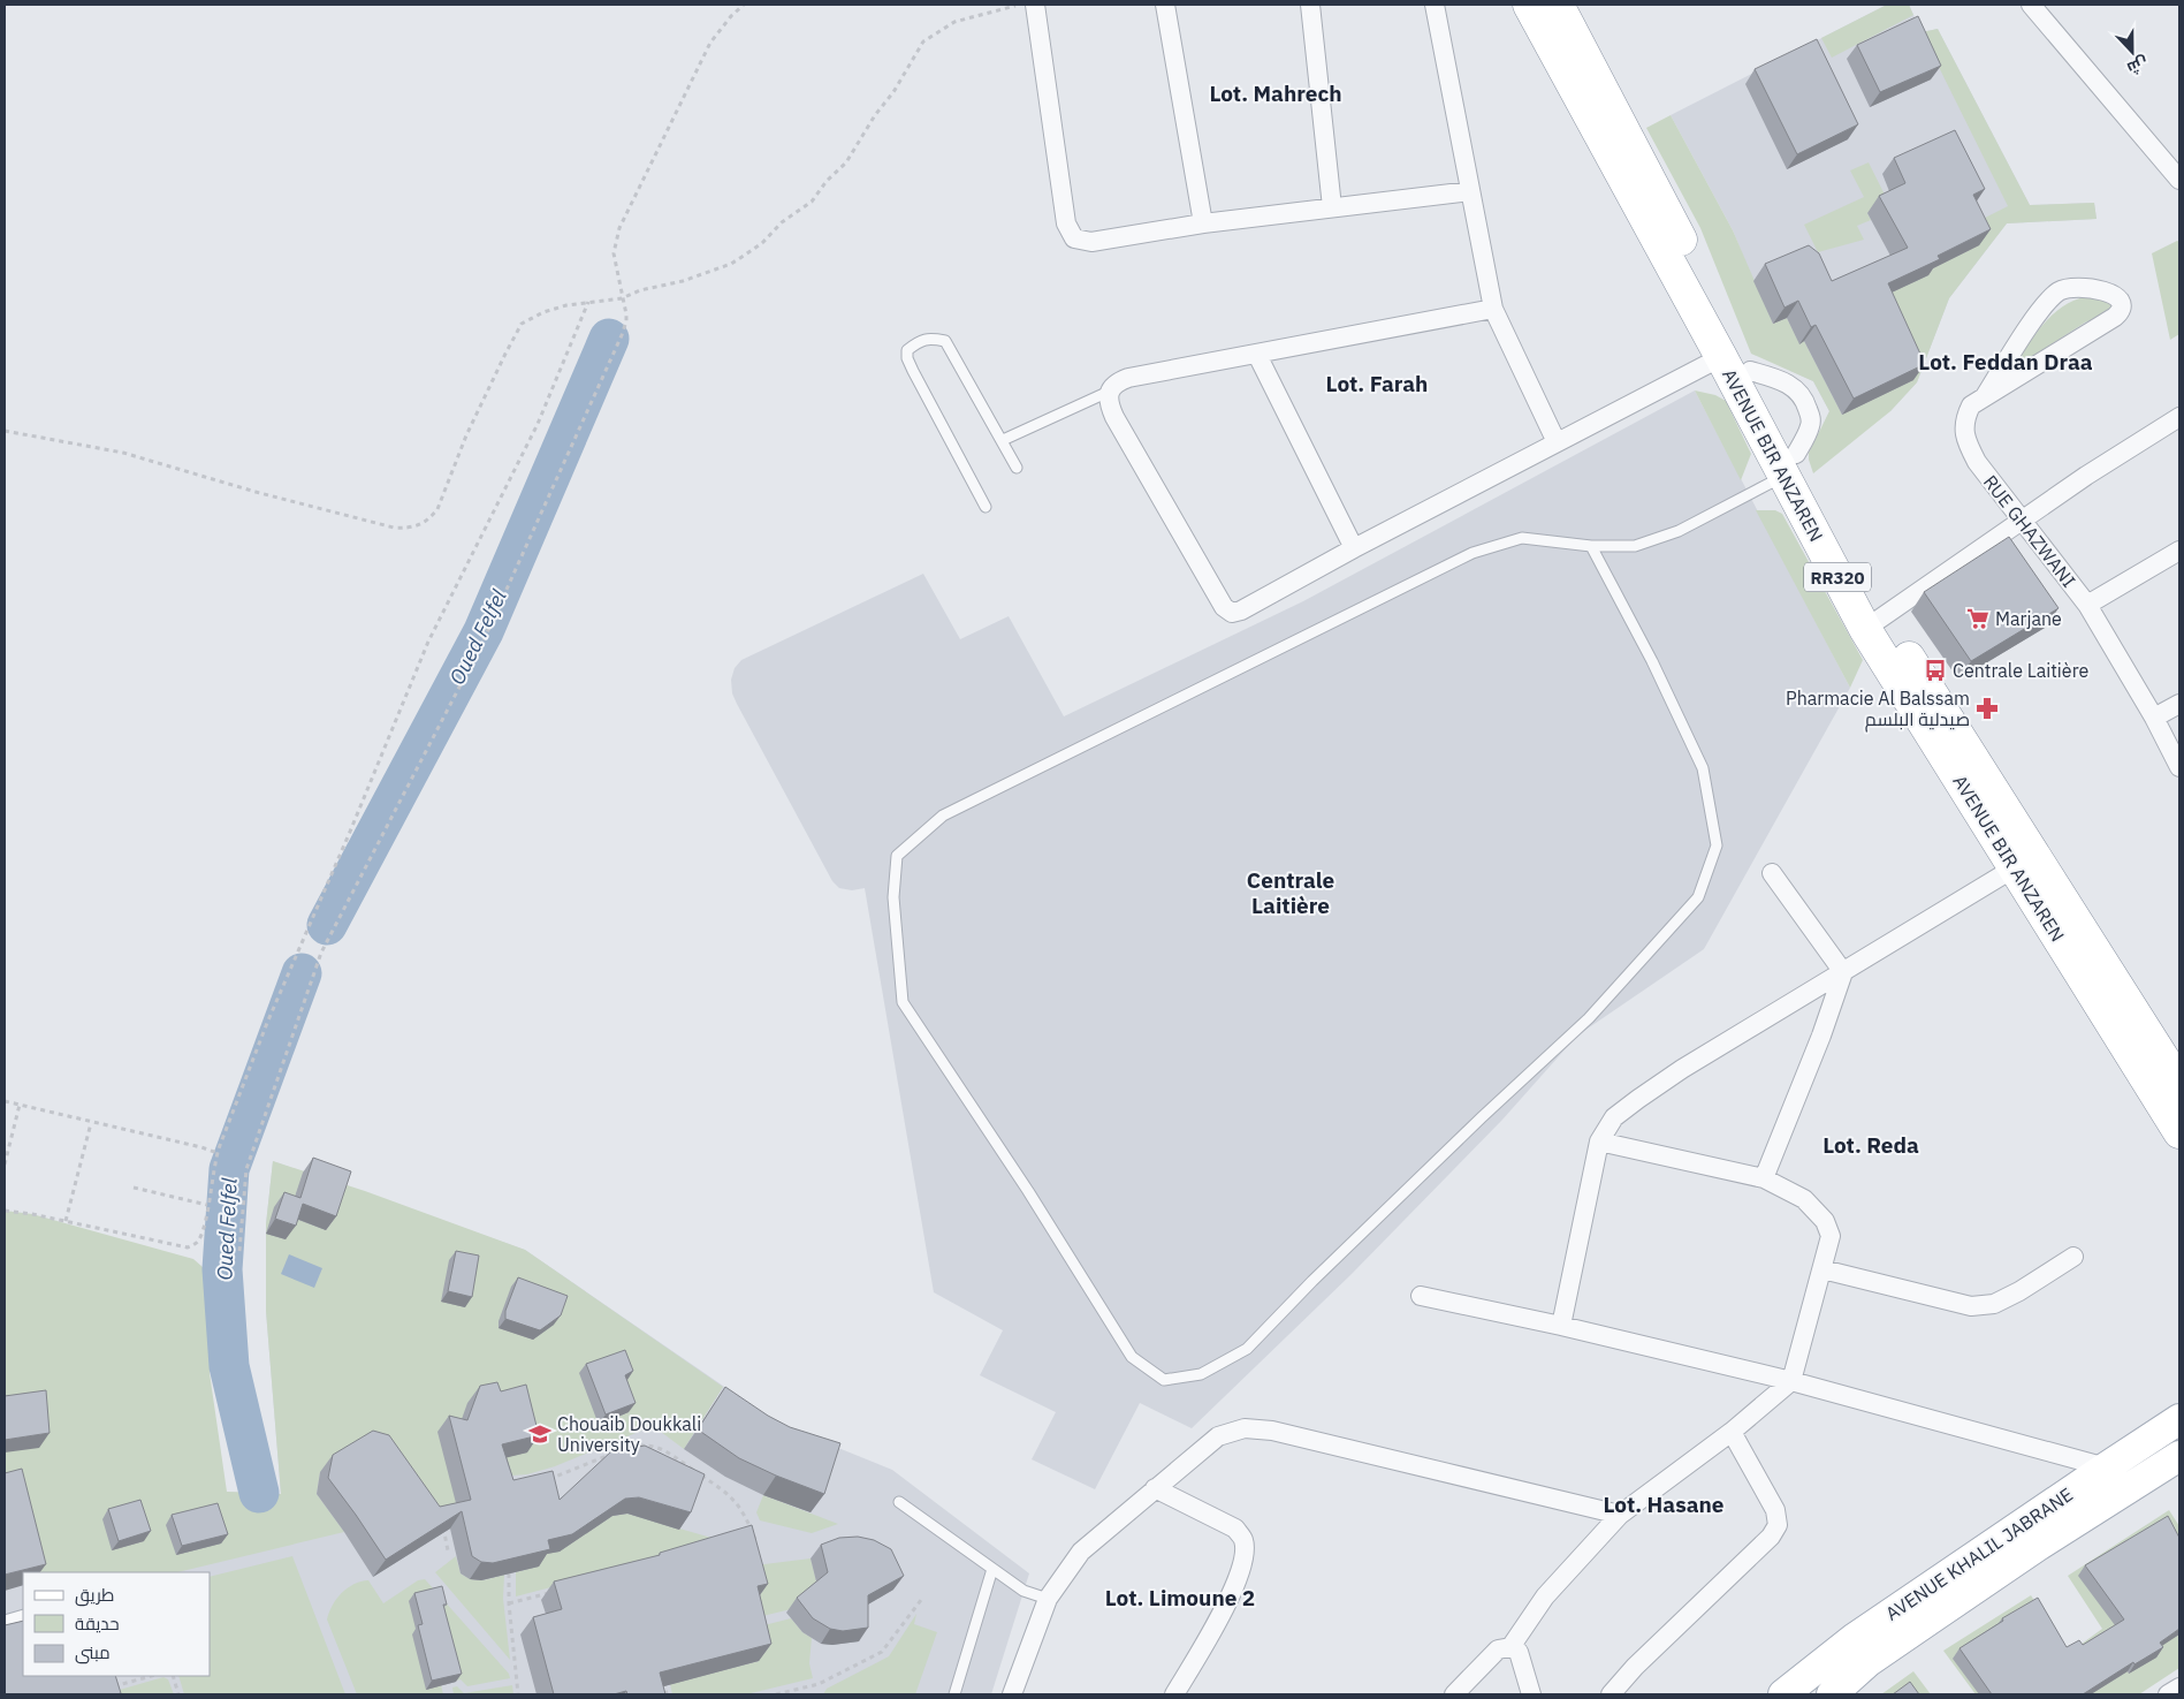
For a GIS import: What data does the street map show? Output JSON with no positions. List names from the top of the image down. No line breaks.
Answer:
{"streets":{"highway":["AVENUE BIR ANZAREN","RR320"],"main road":["AVENUE KHALIL JABRANE"],"street":["RUE GHAZWANI"]},"districts":["Lot. Mahrech","Lot. Feddan Draa","Lot. Farah","Centrale Laitière","Lot. Reda","Lot. Hasane","Lot. Limoune 2"],"water":["Oued Felfel"],"places":{"supermarket":["Marjane"],"bus stop":["Centrale Laitière"],"pharmacy":["Pharmacie Al Balssam صيدلية البلسم"],"school or university":["Chouaib Doukkali University"]},"legend":["طريق","حديقة","مبنى"],"north":"bottom"}
